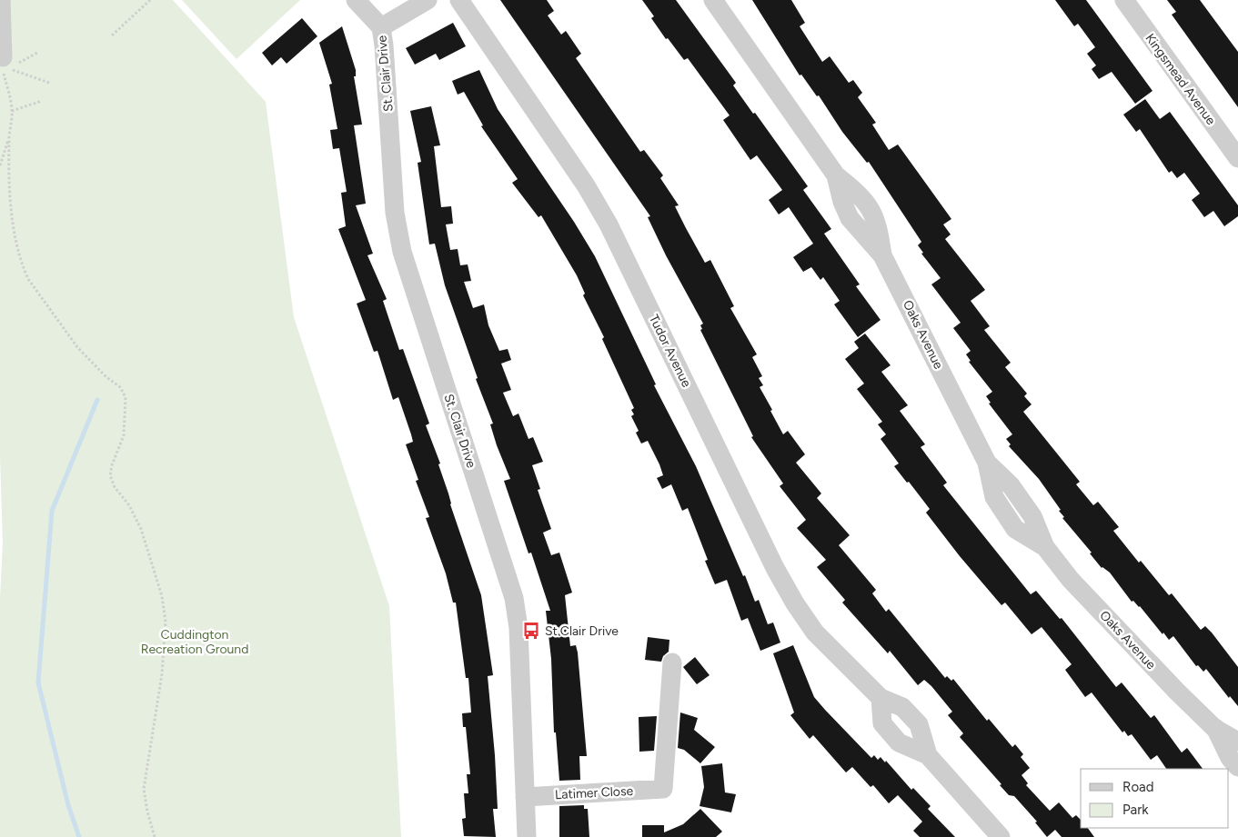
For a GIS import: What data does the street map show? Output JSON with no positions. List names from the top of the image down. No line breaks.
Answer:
{"streets":{"street":["St. Clair Drive","Kingsmead Avenue","Oaks Avenue","Tudor Avenue","Latimer Close"]},"crossings":[["St. Clair Drive","Latimer Close"]],"parks":["Cuddington Recreation Ground"],"places":{"bus stop":["St.Clair Drive"]},"legend":["Road","Park"]}
